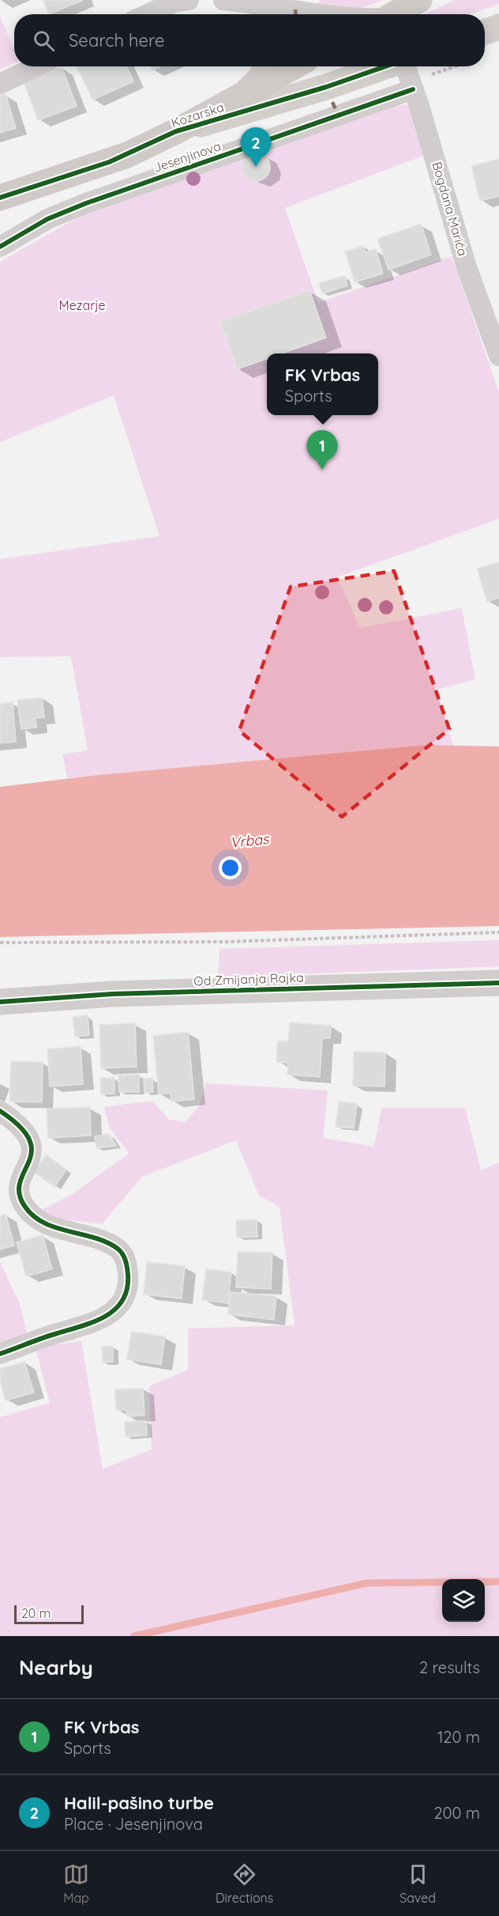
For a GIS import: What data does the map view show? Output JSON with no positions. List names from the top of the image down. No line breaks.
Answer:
{"streets":{"main road":["Kozarska"],"street":["Jesenjinova","Bogdana Marića","Od Zmijanja Rajka"]},"crossings":[["Jesenjinova","Bogdana Marića"]],"water":["Vrbas"],"parks":["Mezarje"],"scale_bar":"20 m","page":{"search":"Search here","pins":["2","1"],"popup":["FK Vrbas","Sports"],"scale":"20 m","heading":["Nearby","2 results"],"list":[{"mark":"1","name":"FK Vrbas","note":"Sports","value":"120 m"},{"mark":"2","name":"Halil-pašino turbe","note":"Place · Jesenjinova","value":"200 m"}],"nav":["Map","Directions","Saved"]}}
